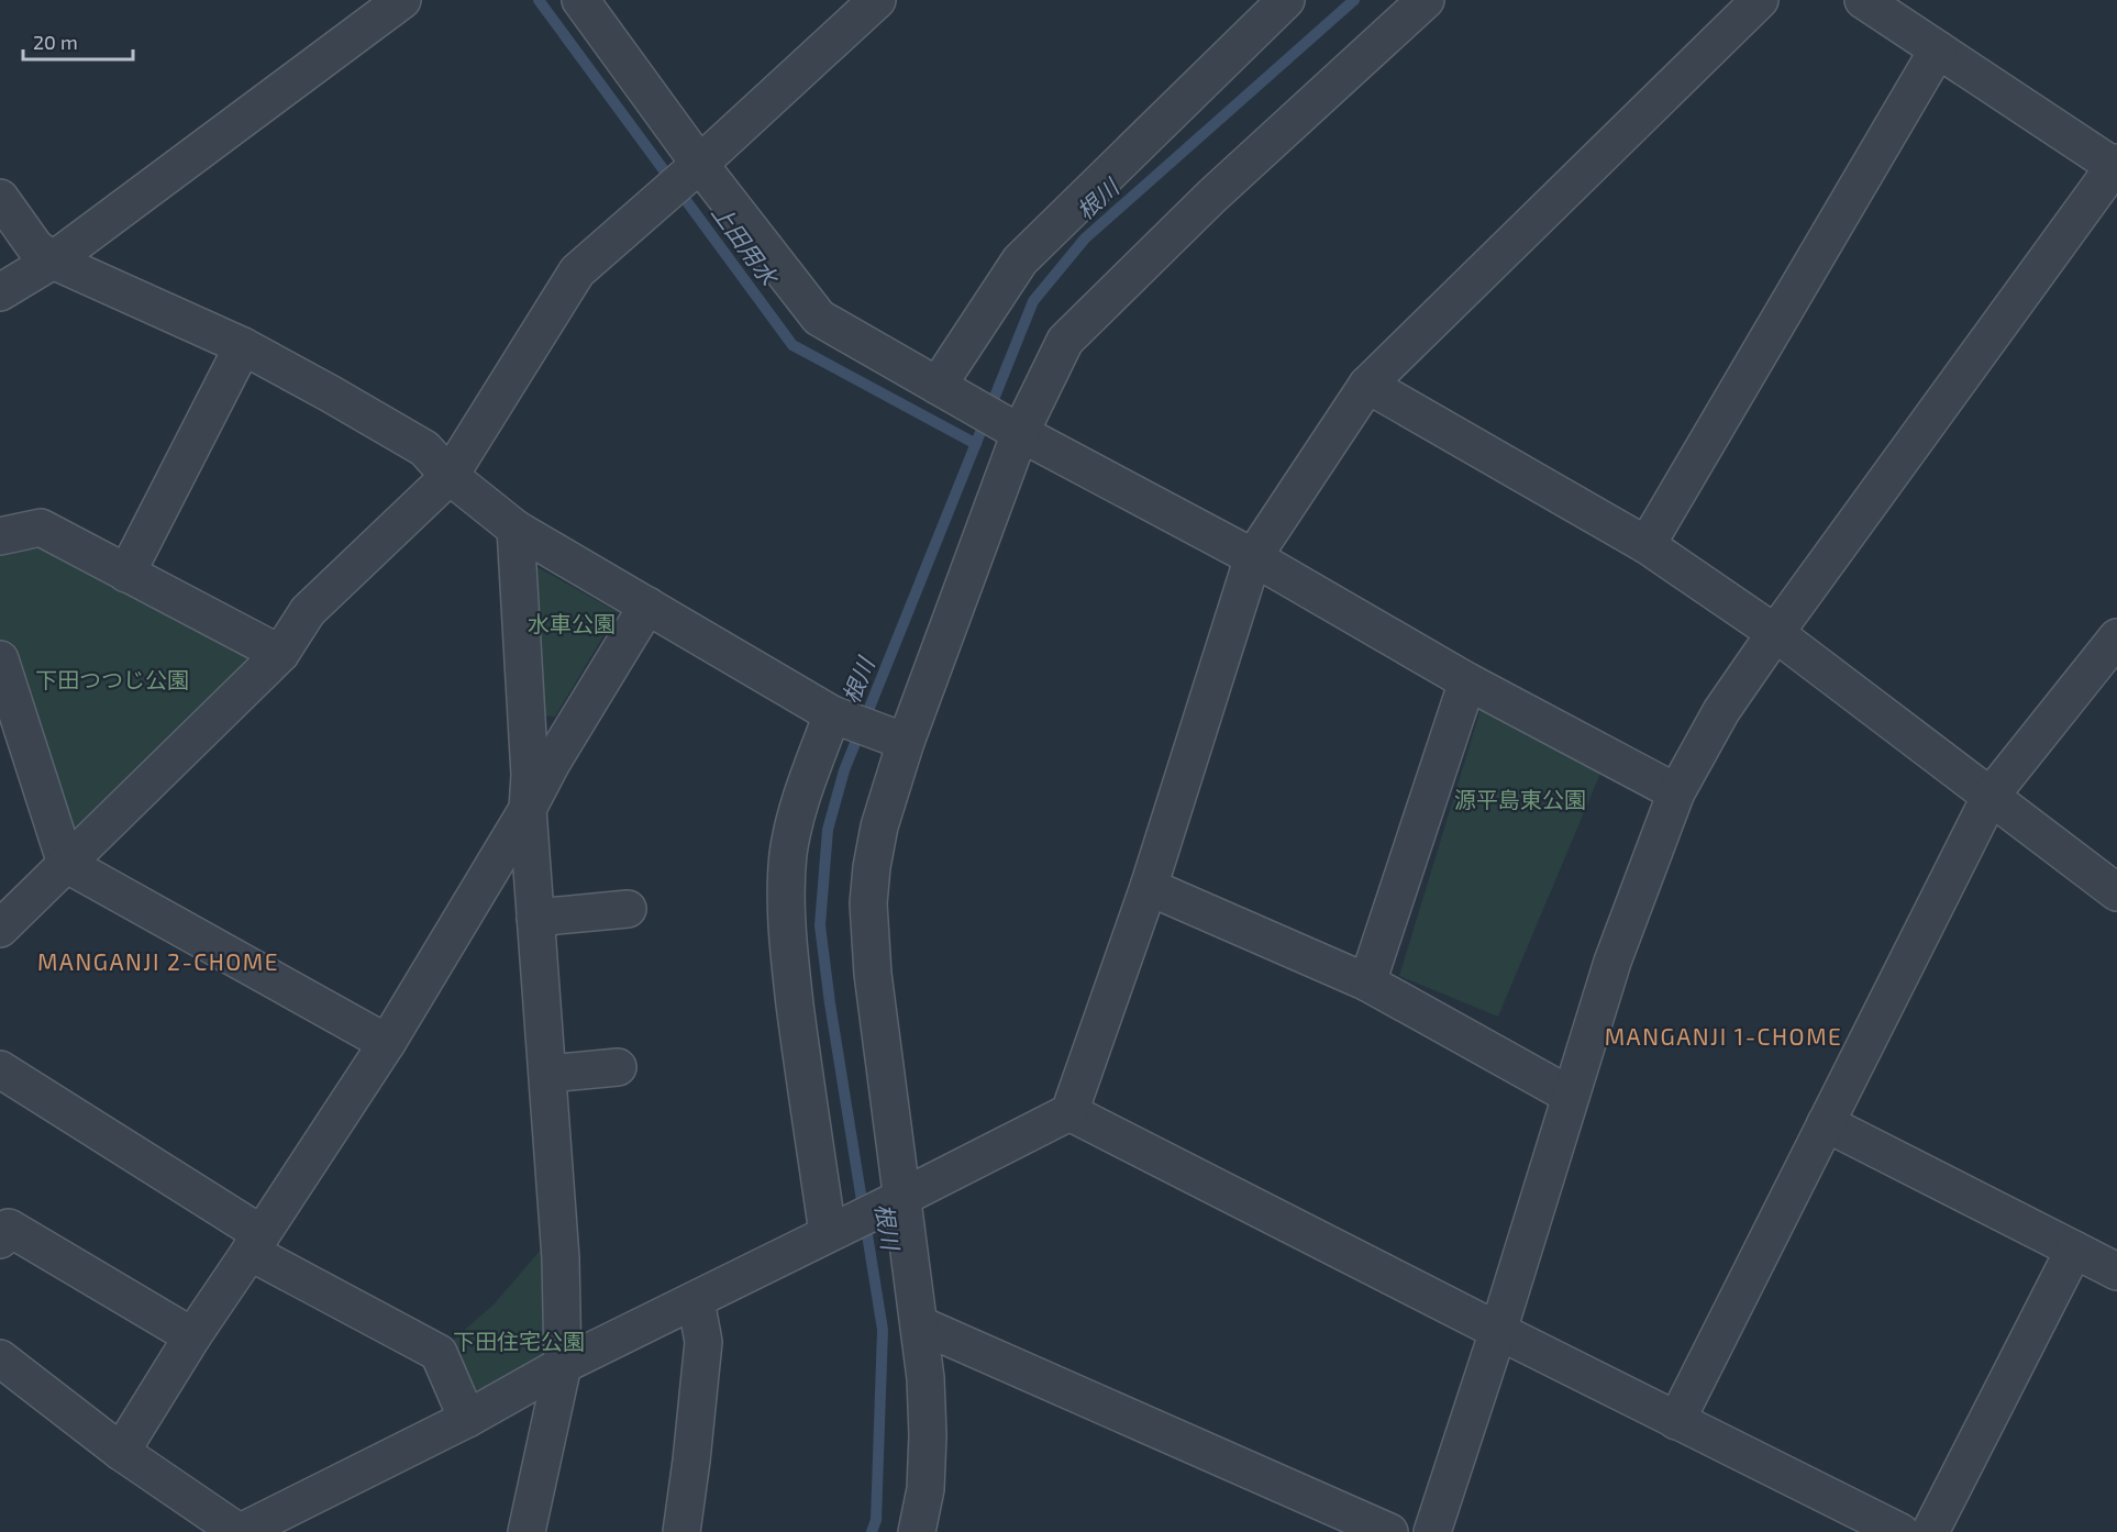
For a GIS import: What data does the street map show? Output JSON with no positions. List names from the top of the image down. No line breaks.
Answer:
{"districts":["MANGANJI 2-CHOME","MANGANJI 1-CHOME"],"water":["根川","上田用水"],"parks":["水車公園","下田つつじ公園","源平島東公園","下田住宅公園"],"scale_bar":"20 m"}
